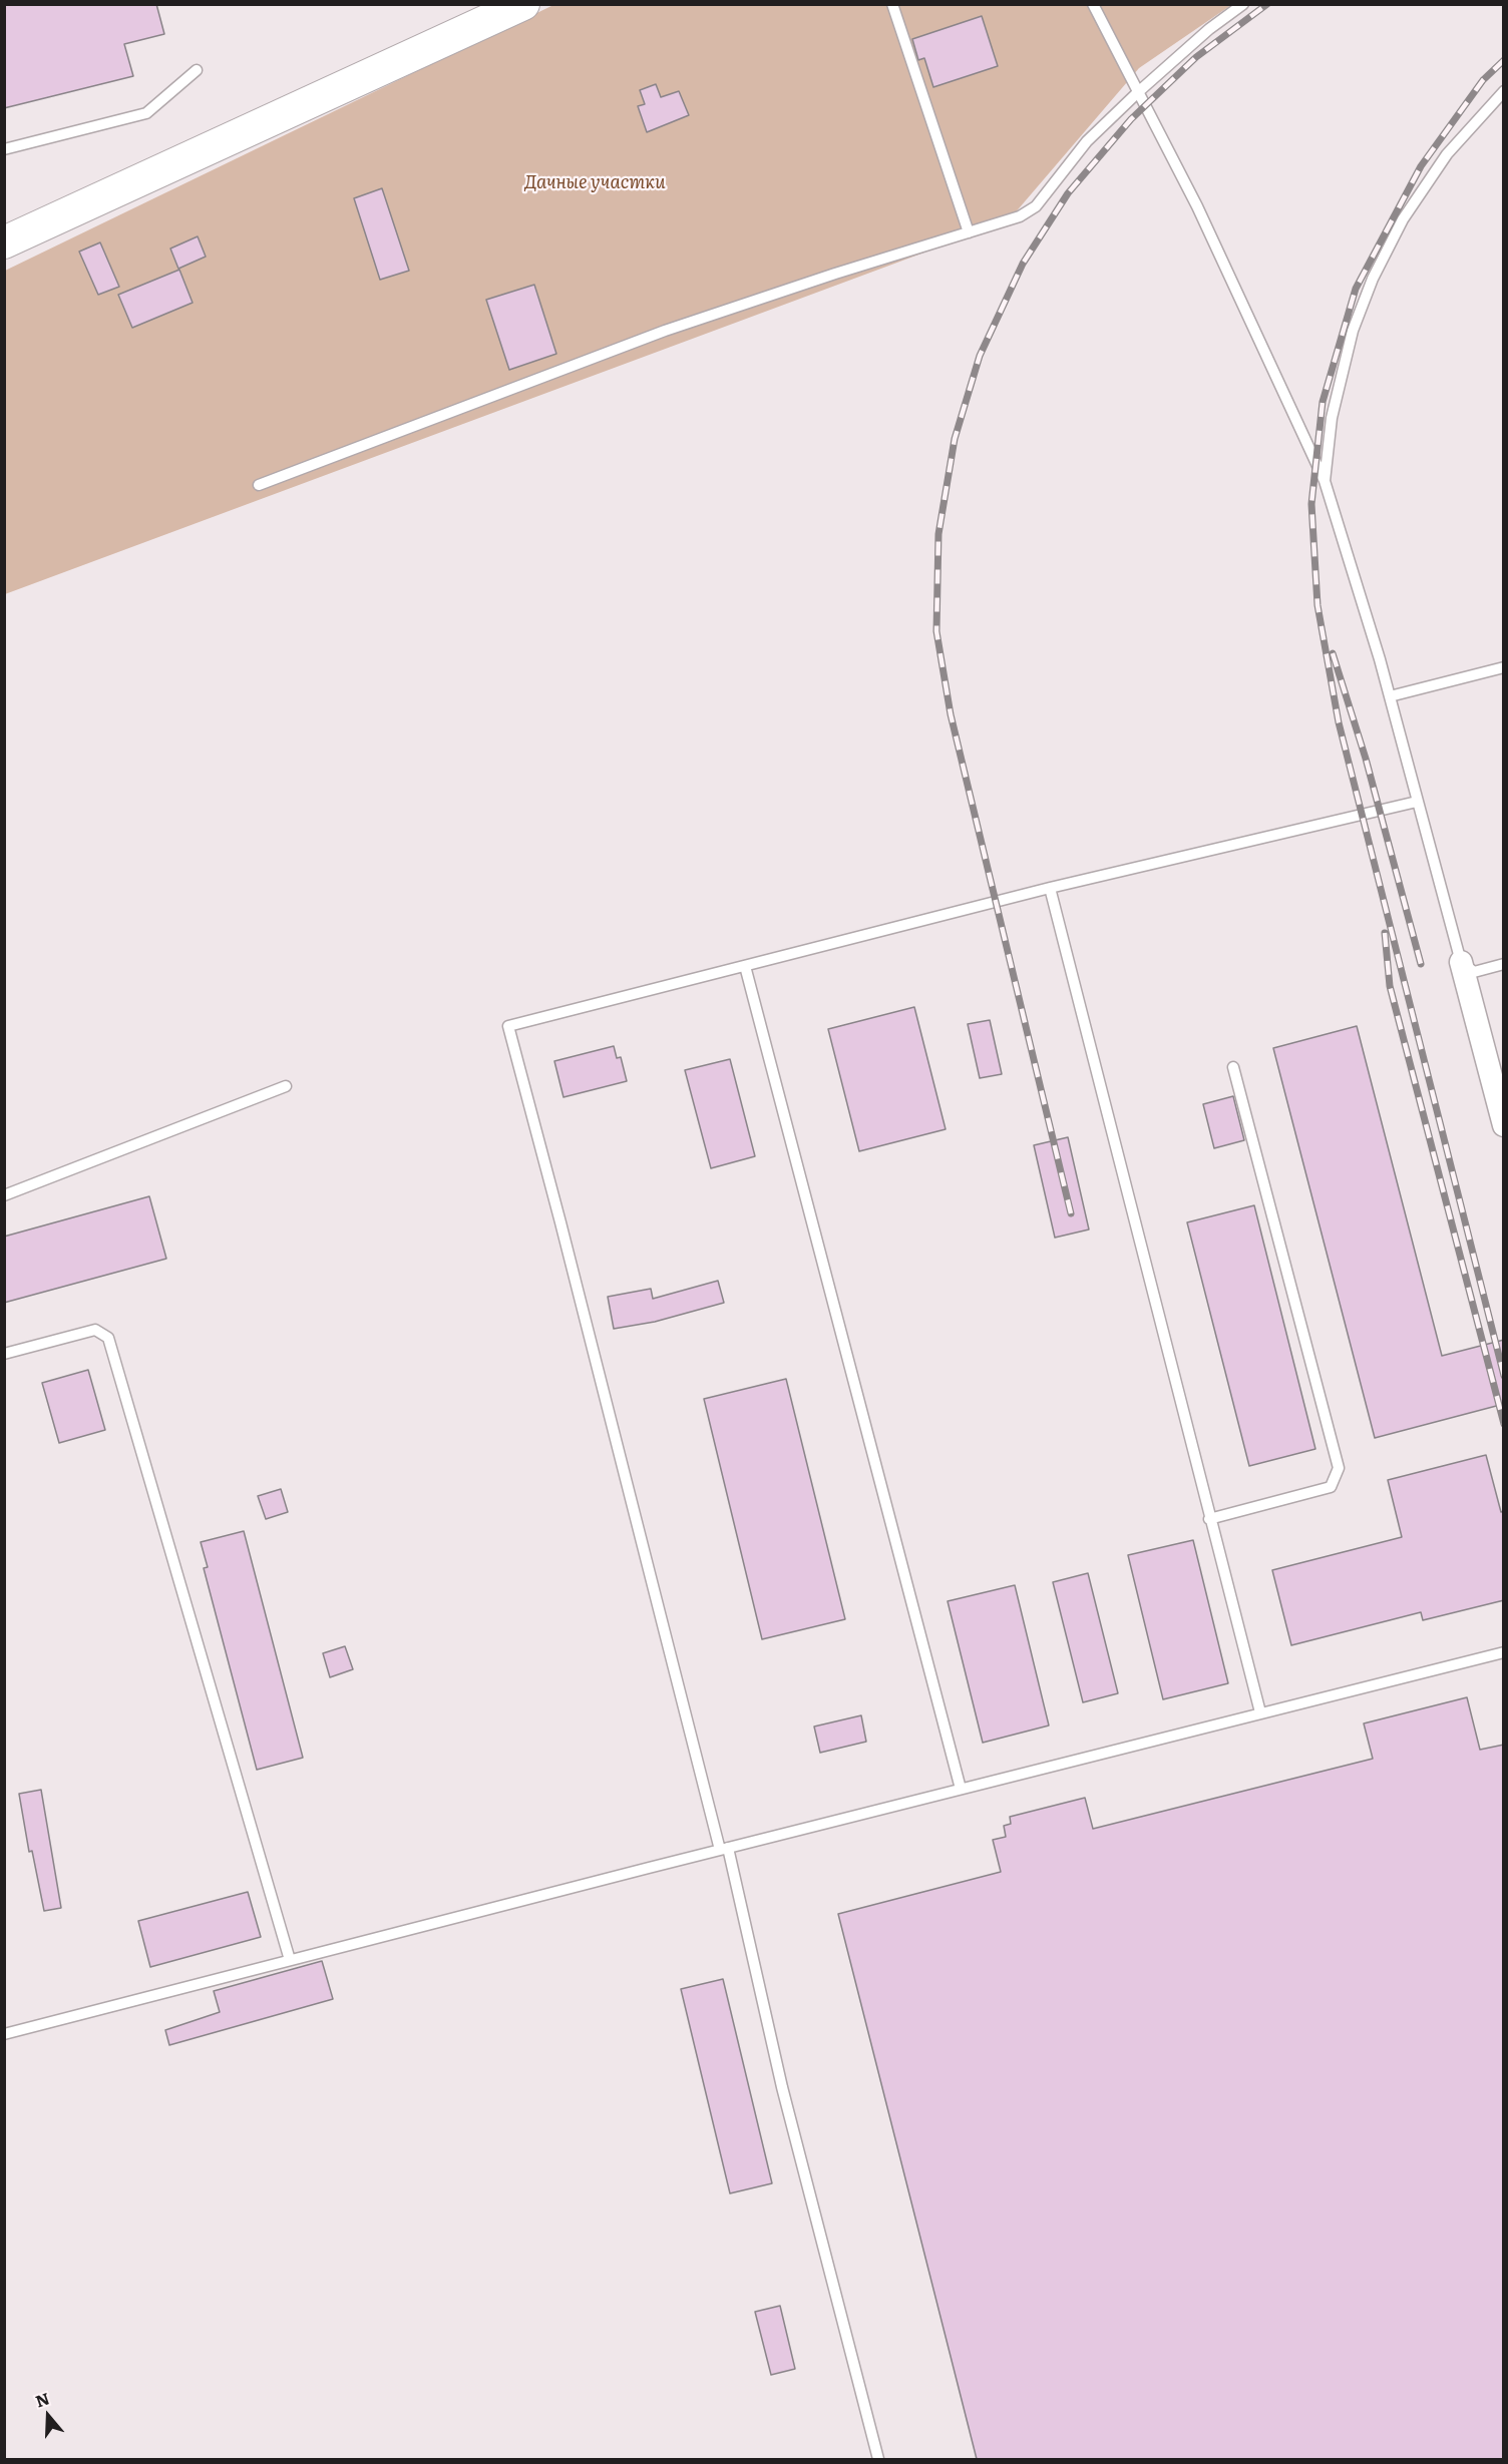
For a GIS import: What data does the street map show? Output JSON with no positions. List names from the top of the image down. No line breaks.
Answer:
{"parks":["Дачные участки"],"north":"top"}
